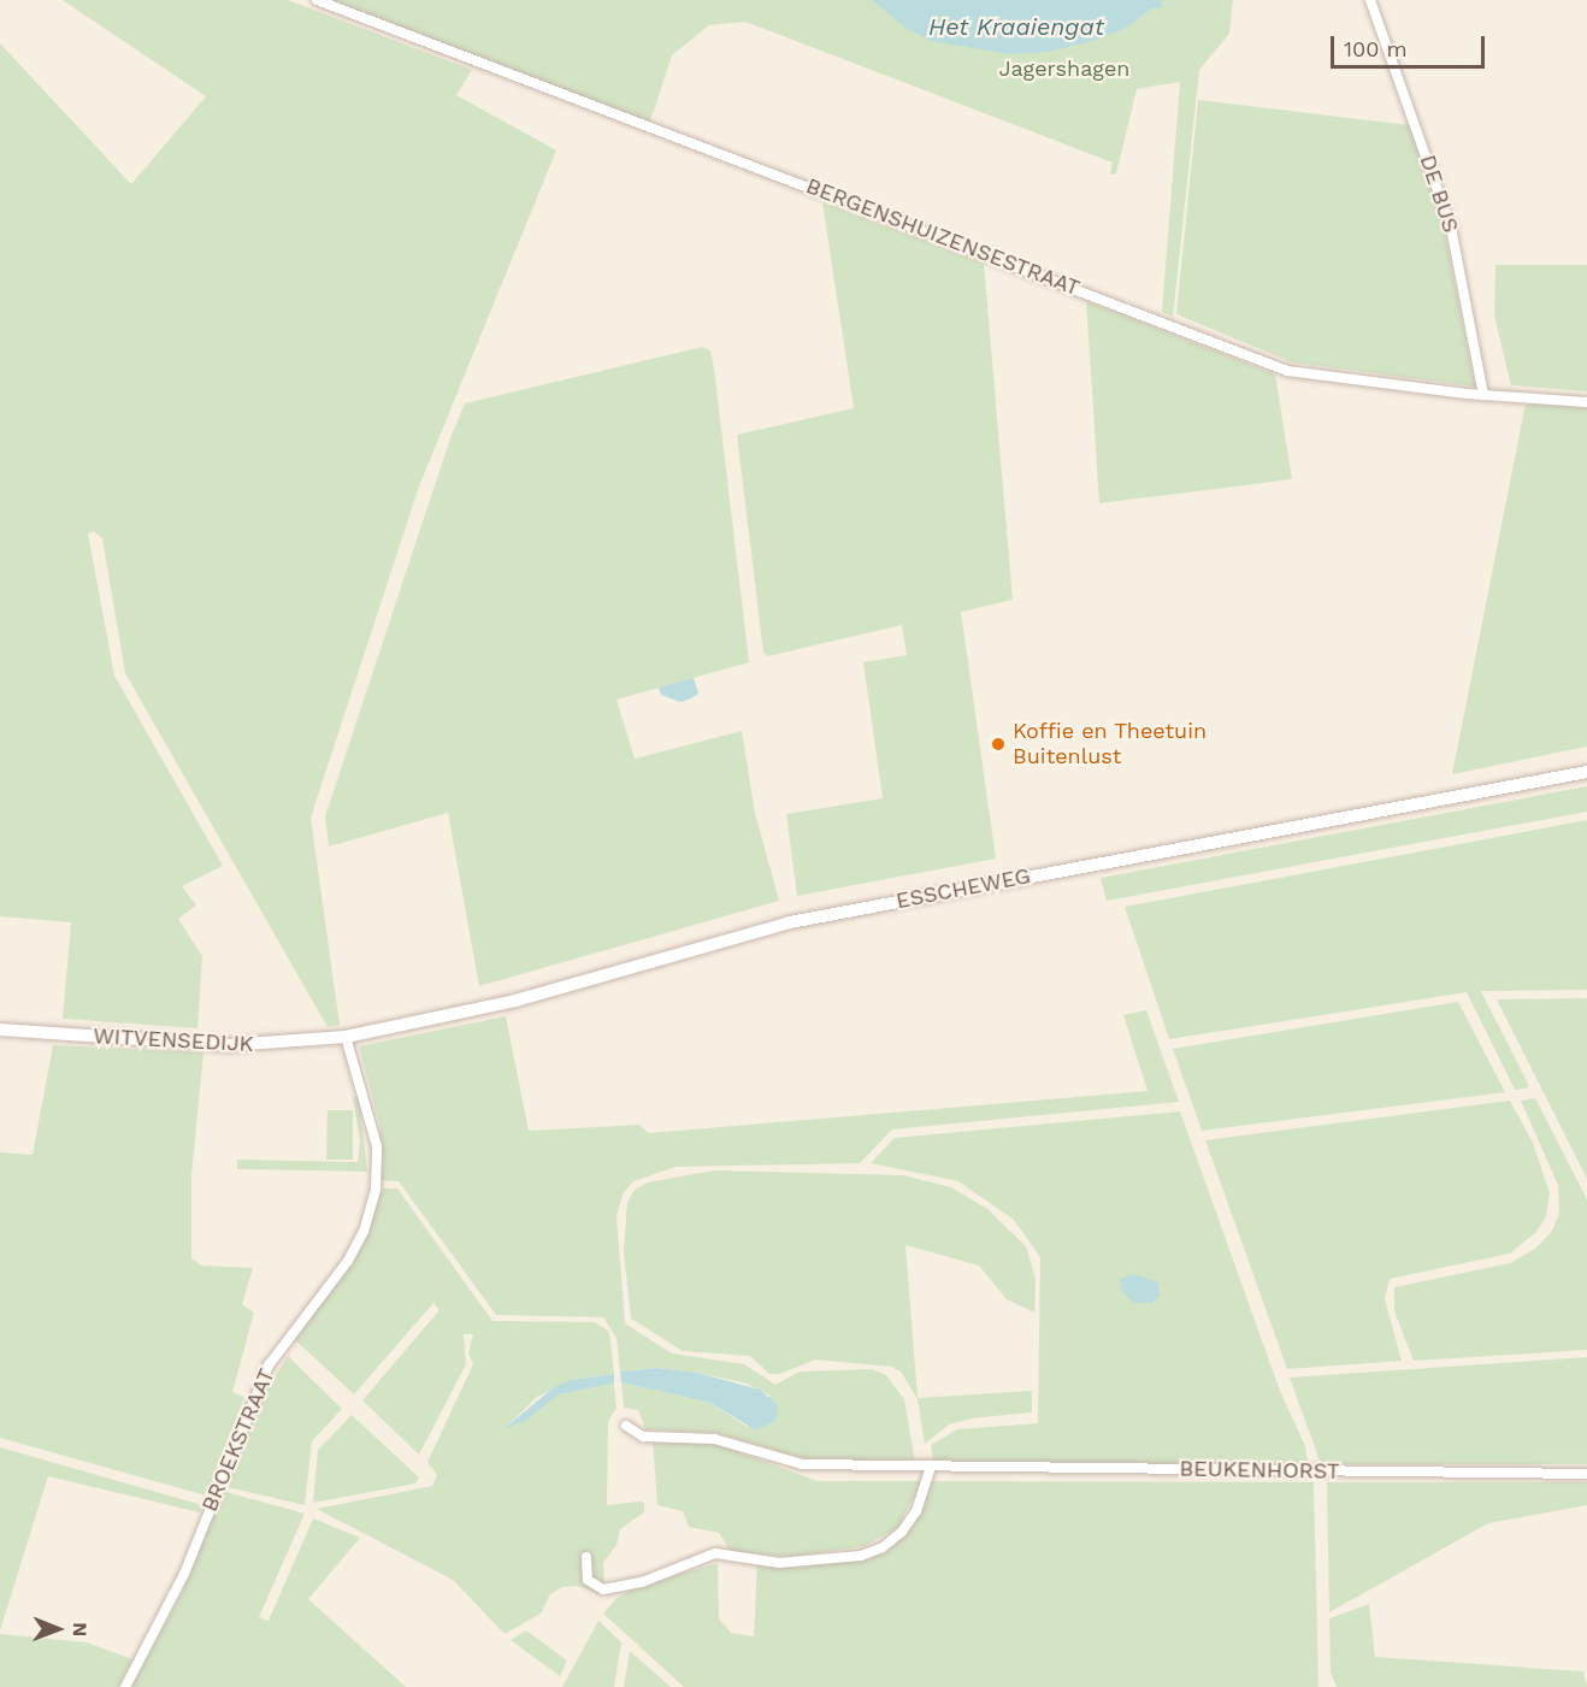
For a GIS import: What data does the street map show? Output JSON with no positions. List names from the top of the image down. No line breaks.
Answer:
{"streets":{"street":["DE BUS","BERGENSHUIZENSESTRAAT","ESSCHEWEG","WITVENSEDIJK","BROEKSTRAAT","BEUKENHORST"]},"crossings":[["DE BUS","BERGENSHUIZENSESTRAAT"],["ESSCHEWEG","WITVENSEDIJK"],["ESSCHEWEG","BROEKSTRAAT"],["WITVENSEDIJK","BROEKSTRAAT"]],"water":["Het Kraaiengat"],"parks":["Jagershagen"],"places":["Koffie en Theetuin Buitenlust"],"scale_bar":"100 m","north":"right"}
